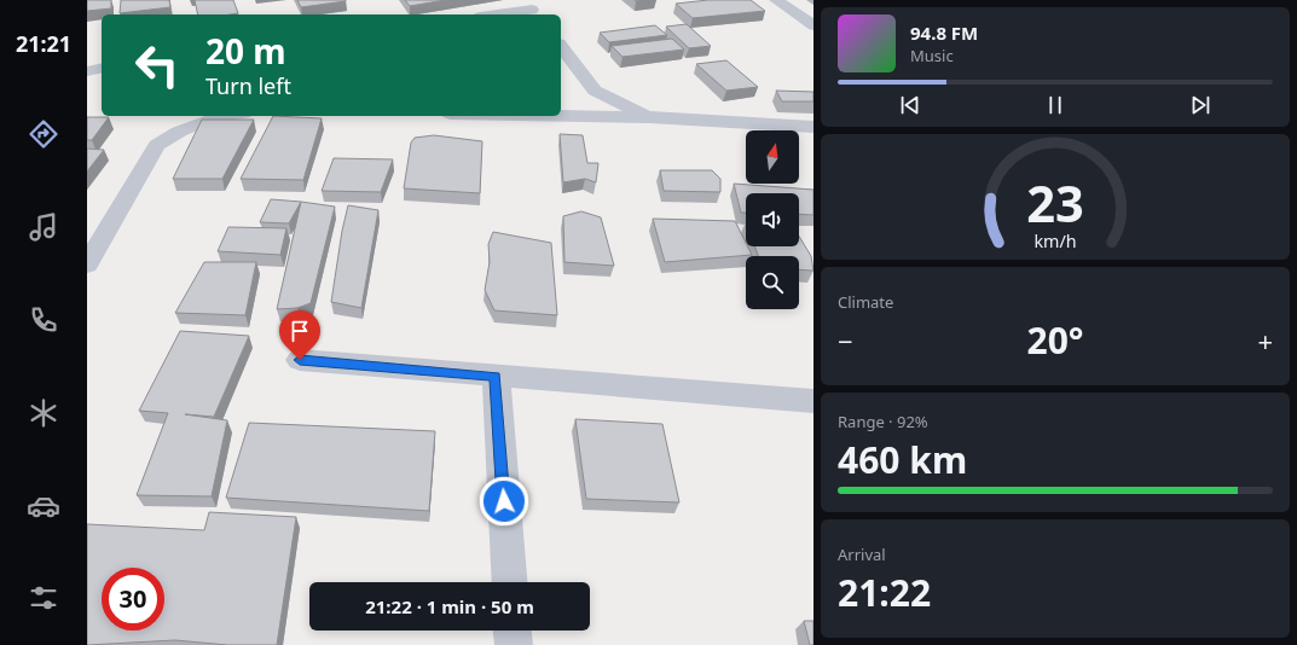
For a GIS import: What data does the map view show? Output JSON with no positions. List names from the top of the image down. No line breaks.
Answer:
{"north":"top","page":{"tabs":"21:21","turn":["20 m","Turn left"],"song":["94.8 FM","Music"],"tile":["Climate",["Range · 92%","460 km"],["Arrival","21:22"]],"heat":["−","20°","+"],"limit":"30","trip":"21:22 · 1 min · 50 m","gauge":["23","km/h"]}}
